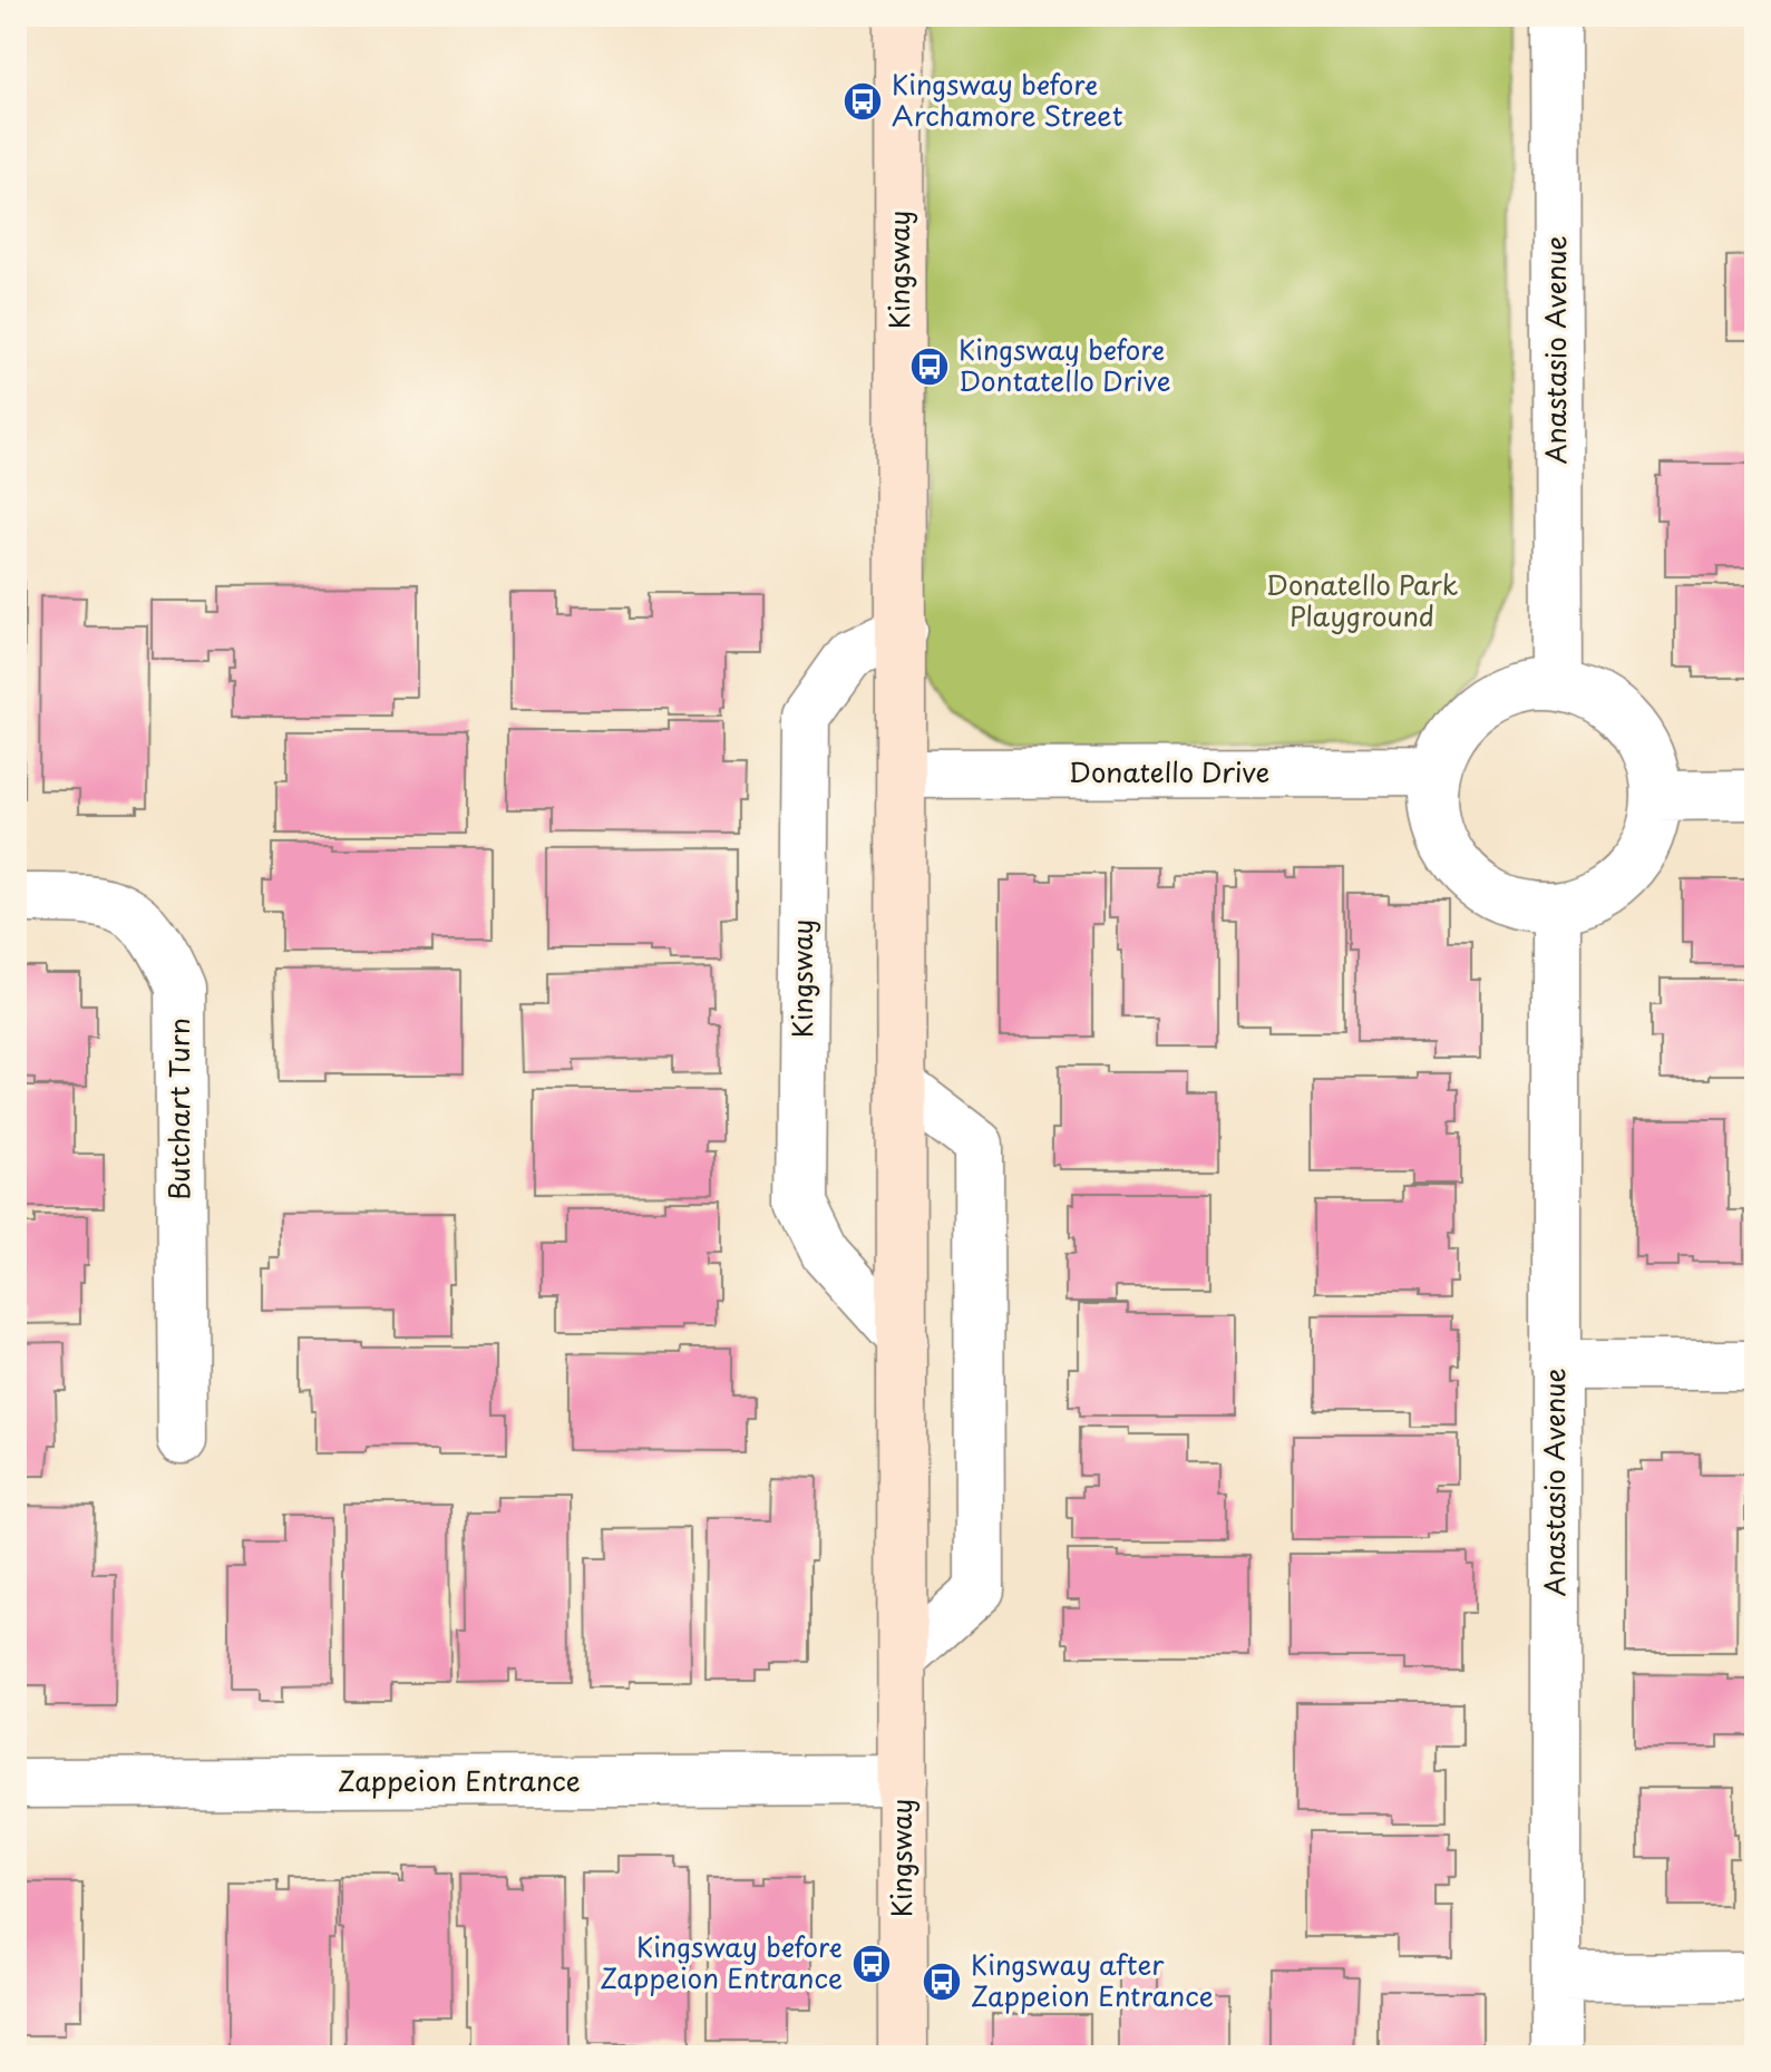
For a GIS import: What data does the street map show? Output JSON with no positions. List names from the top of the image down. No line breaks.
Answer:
{"streets":{"street":["Kingsway","Anastasio Avenue","Donatello Drive","Butchart Turn","Zappeion Entrance"]},"crossings":[["Kingsway","Donatello Drive"],["Kingsway","Zappeion Entrance"],["Anastasio Avenue","Donatello Drive"]],"parks":["Donatello Park Playground"],"places":{"bus stop":["Kingsway before Archamore Street","Kingsway before Dontatello Drive","Kingsway before Zappeion Entrance","Kingsway after Zappeion Entrance"]}}
